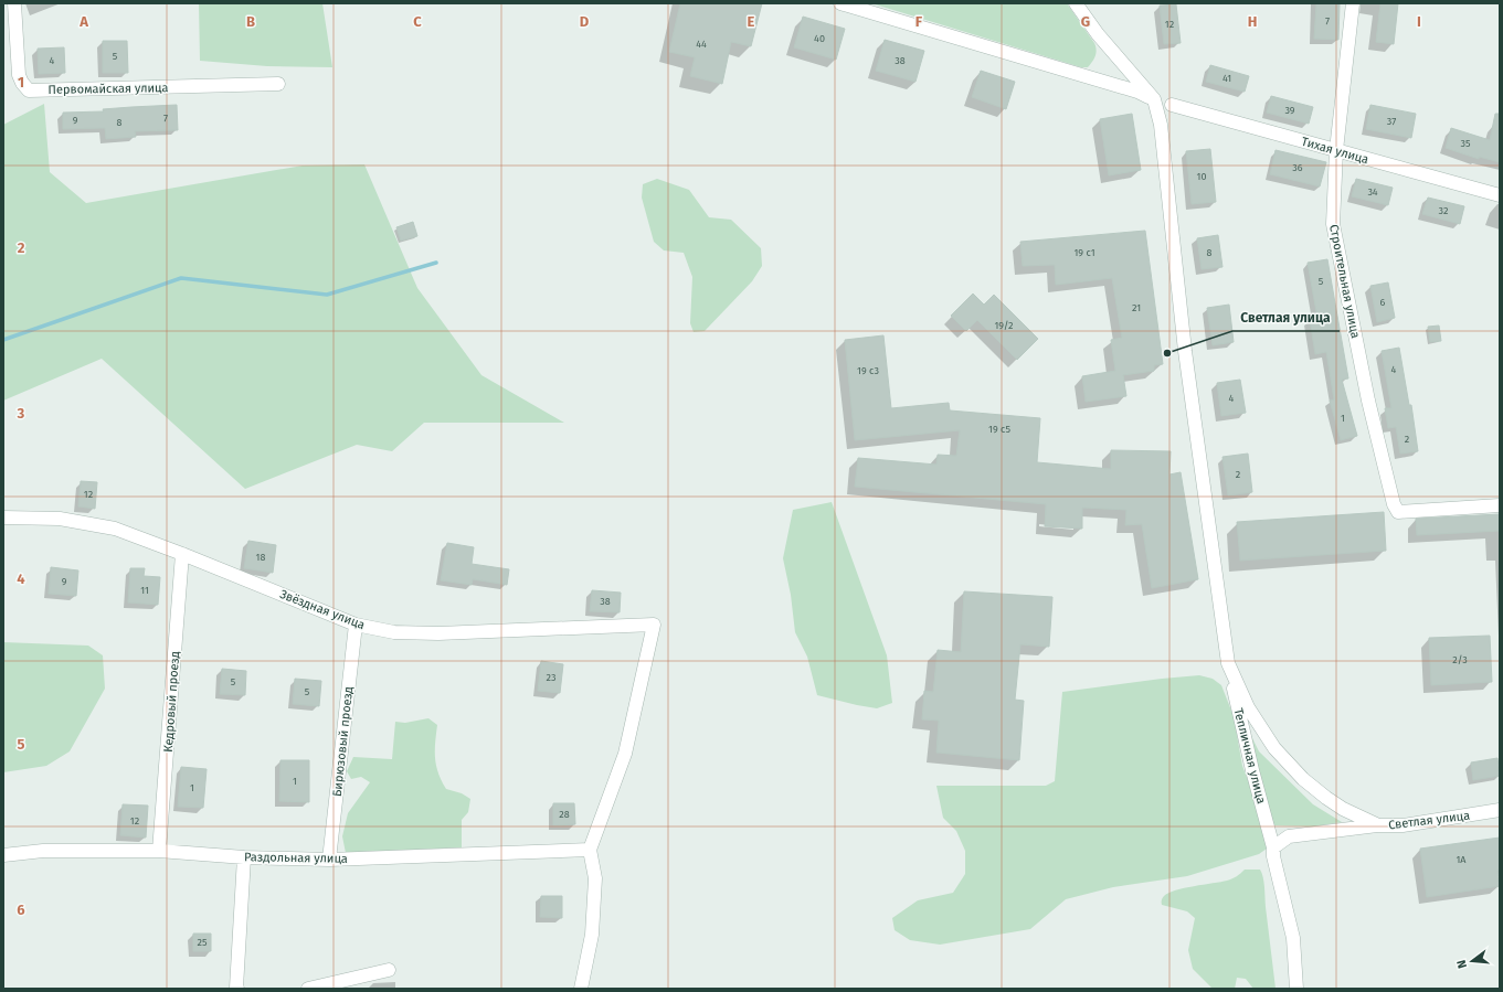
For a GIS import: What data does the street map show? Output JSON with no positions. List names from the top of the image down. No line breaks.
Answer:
{"streets":{"street":["Первомайская улица","Тихая улица","Строительная улица","Звёздная улица","Кедровый проезд","Бирюзовый проезд","Тепличная улица","Светлая улица","Раздольная улица"]},"crossings":[["Тихая улица","Строительная улица"],["Звёздная улица","Кедровый проезд"],["Звёздная улица","Бирюзовый проезд"],["Звёздная улица","Раздольная улица"],["Кедровый проезд","Раздольная улица"],["Бирюзовый проезд","Раздольная улица"],["Тепличная улица","Светлая улица"]],"places":["Светлая улица"],"house_numbers":["7","12","40","44","5","4","38","41","39","7","9","37","8","35","36","10","34","32","19 с1","8","5","6","21","19/2","4","19 с3","4","1","19 с5","2","2","12","18","9","11","38","2/3","23","5","5","1","1","28","12","1А","25"],"north":"left","grid":{"columns":["A","B","C","D","E","F","G","H","I"],"rows":["1","2","3","4","5","6"]}}
